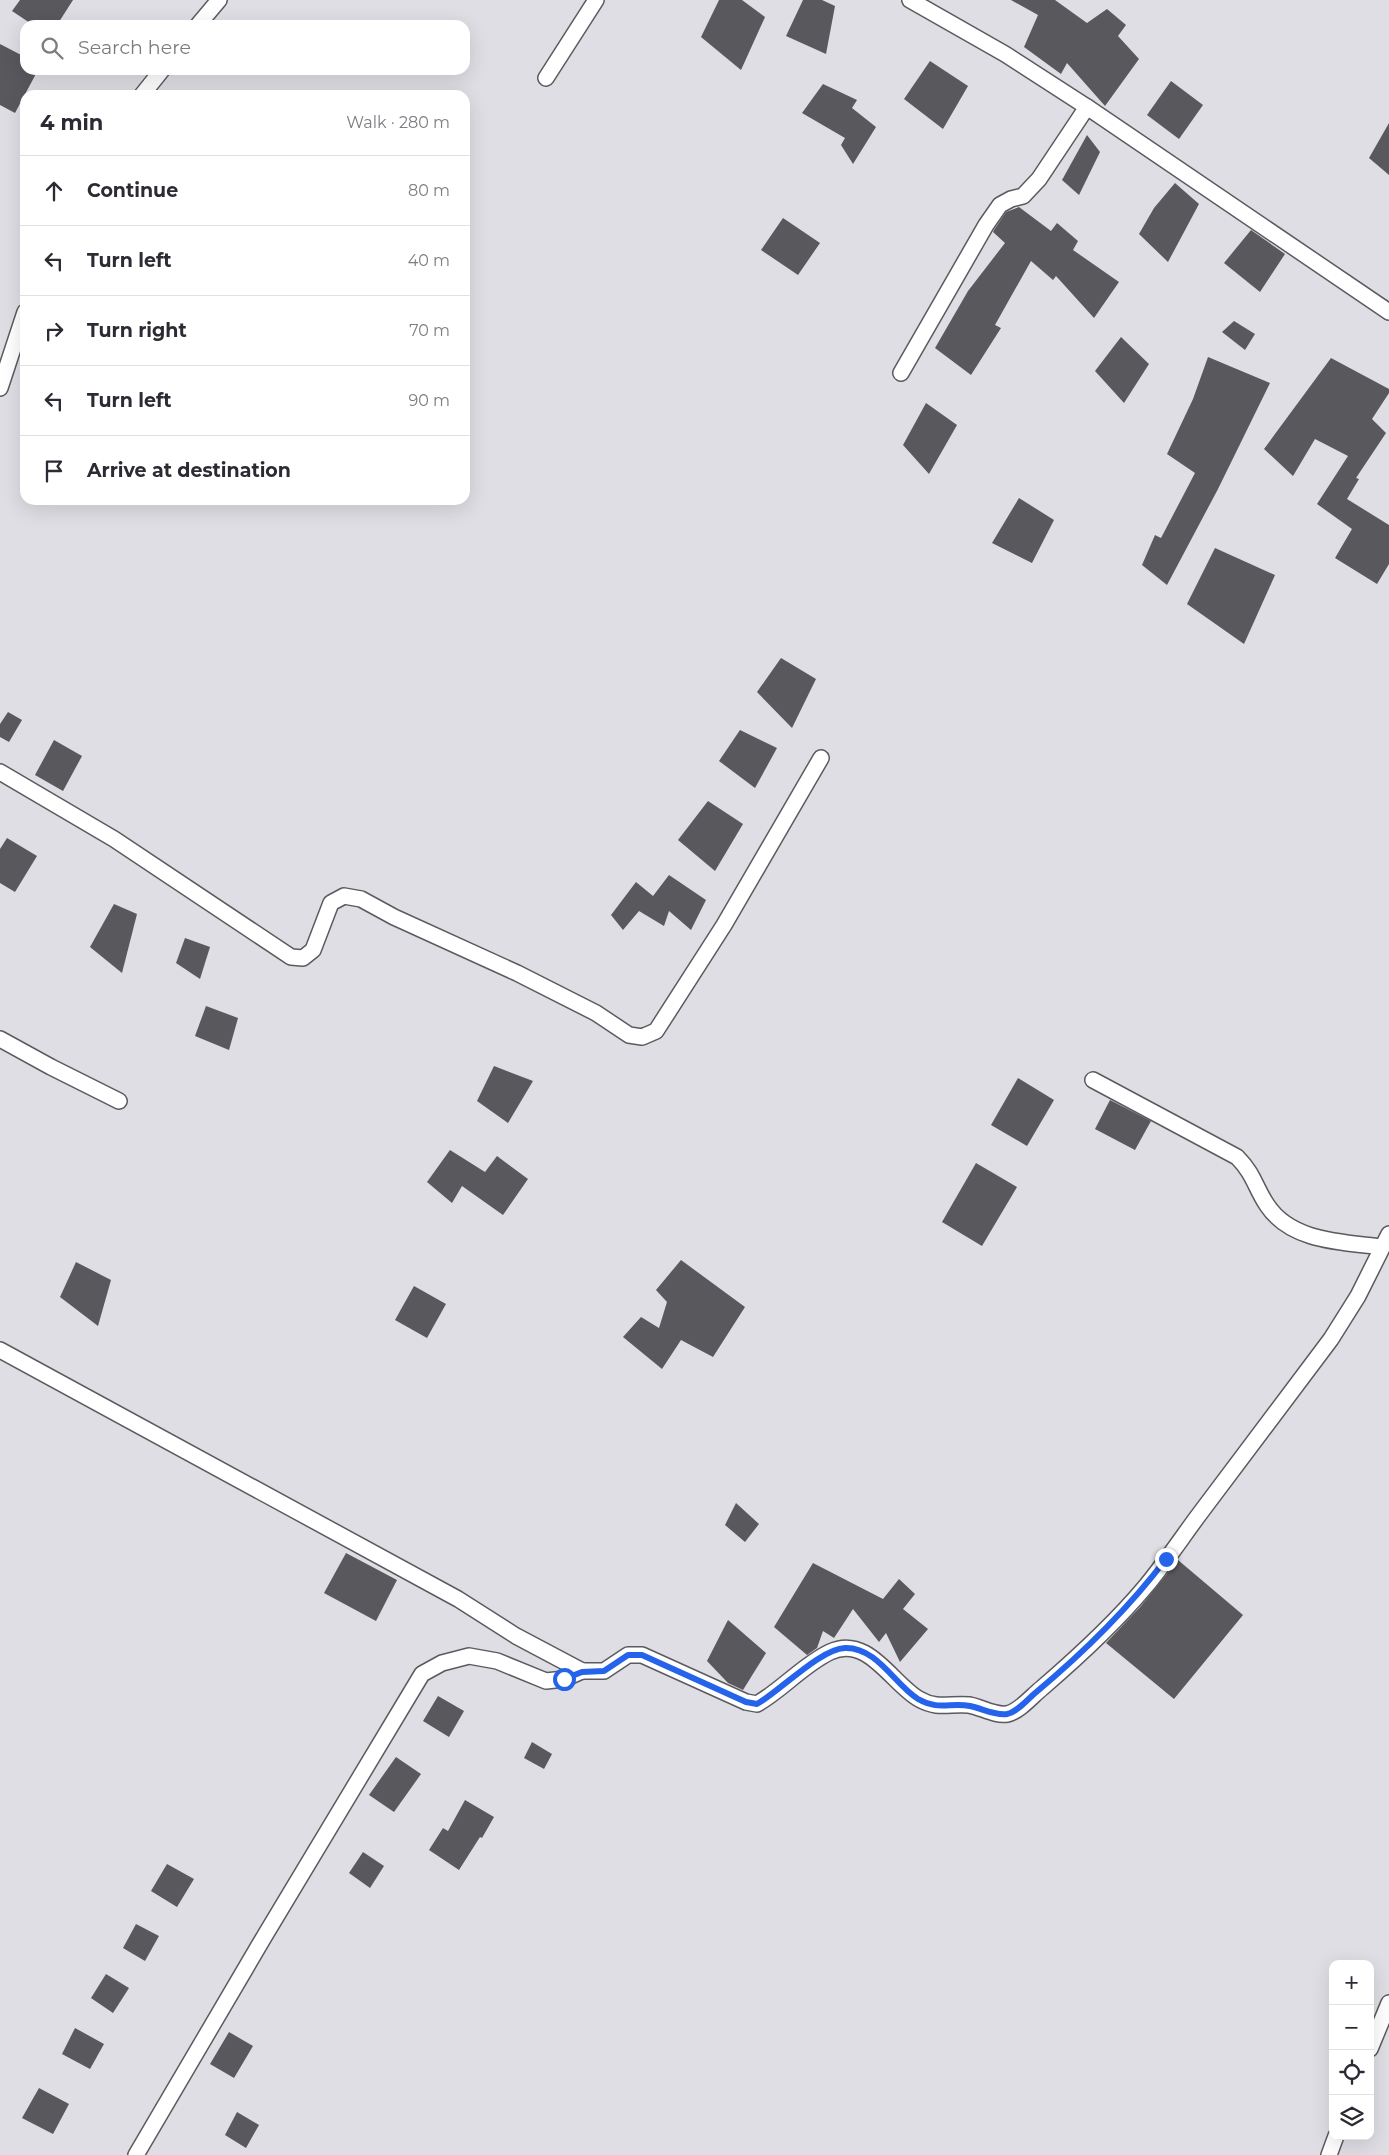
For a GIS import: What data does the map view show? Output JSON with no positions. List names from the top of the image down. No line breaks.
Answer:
{"page":{"search":"Search here","heading":["4 min","Walk · 280 m"],"list":[["Continue","80 m"],["Turn left","40 m"],["Turn right","70 m"],["Turn left","90 m"],"Arrive at destination"],"map_buttons":["+","−"]}}
